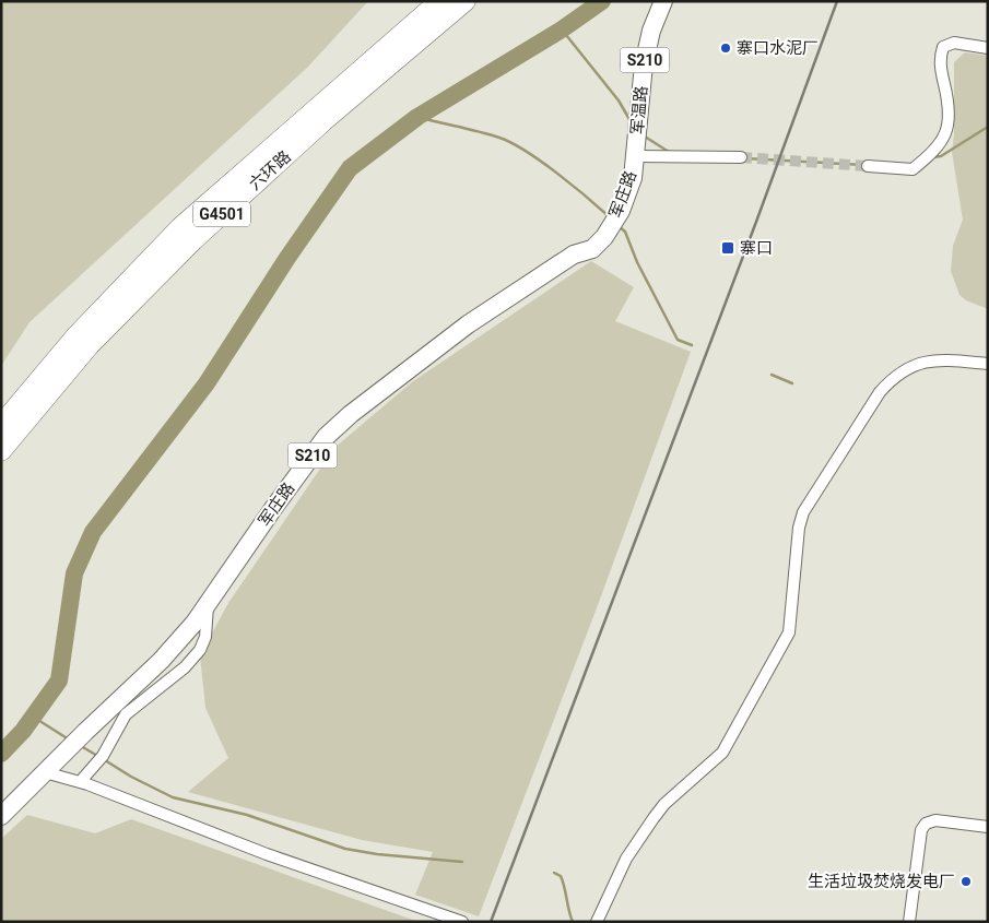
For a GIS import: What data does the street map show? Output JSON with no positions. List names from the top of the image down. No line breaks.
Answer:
{"streets":{"highway":["六环路","G4501"],"main road":["S210","军温路","军庄路"]},"crossings":[["军温路","军庄路"]],"places":{"other":["寨口水泥厂","生活垃圾焚烧发电厂"],"transit":["寨口"]}}
